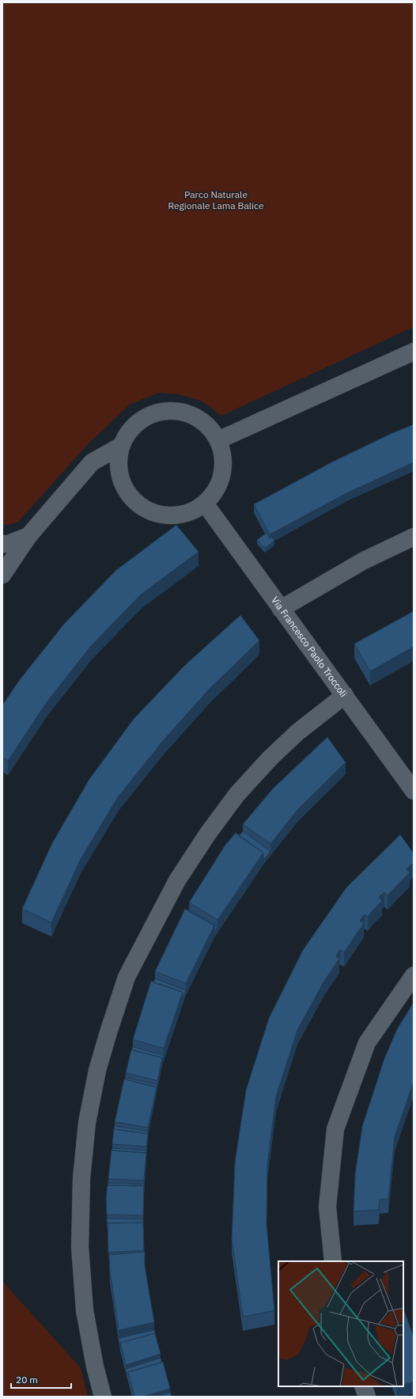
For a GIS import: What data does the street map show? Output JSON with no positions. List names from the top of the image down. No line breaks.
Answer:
{"streets":{"street":["Via Francesco Paolo Troccoli"]},"parks":["Parco Naturale Regionale Lama Balice"],"scale_bar":"20 m"}
